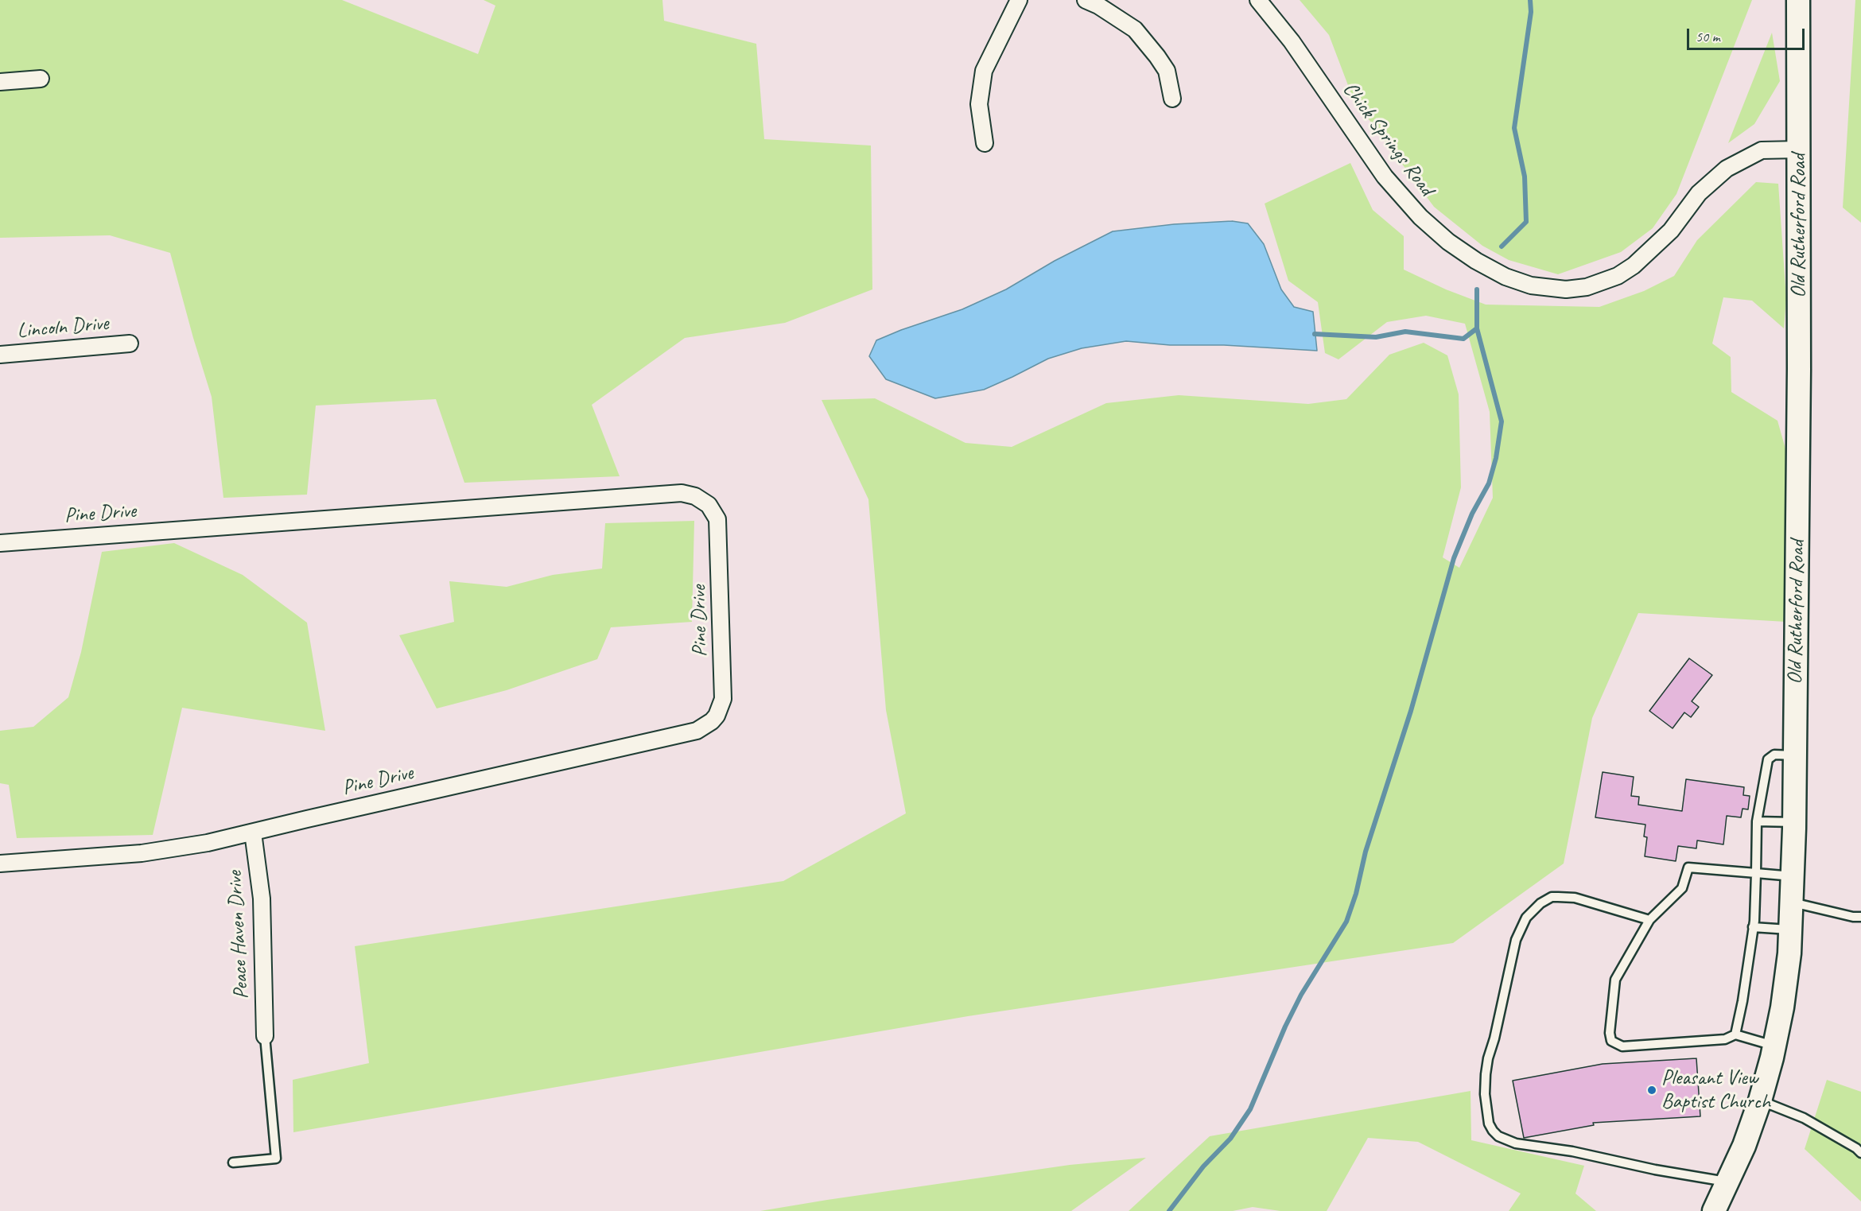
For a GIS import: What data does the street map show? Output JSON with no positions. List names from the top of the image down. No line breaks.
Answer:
{"streets":{"street":["Chick Springs Road","Old Rutherford Road","Lincoln Drive","Pine Drive","Peace Haven Drive"]},"crossings":[["Chick Springs Road","Old Rutherford Road"],["Pine Drive","Peace Haven Drive"]],"places":["Pleasant View Baptist Church"],"scale_bar":"50 m"}
